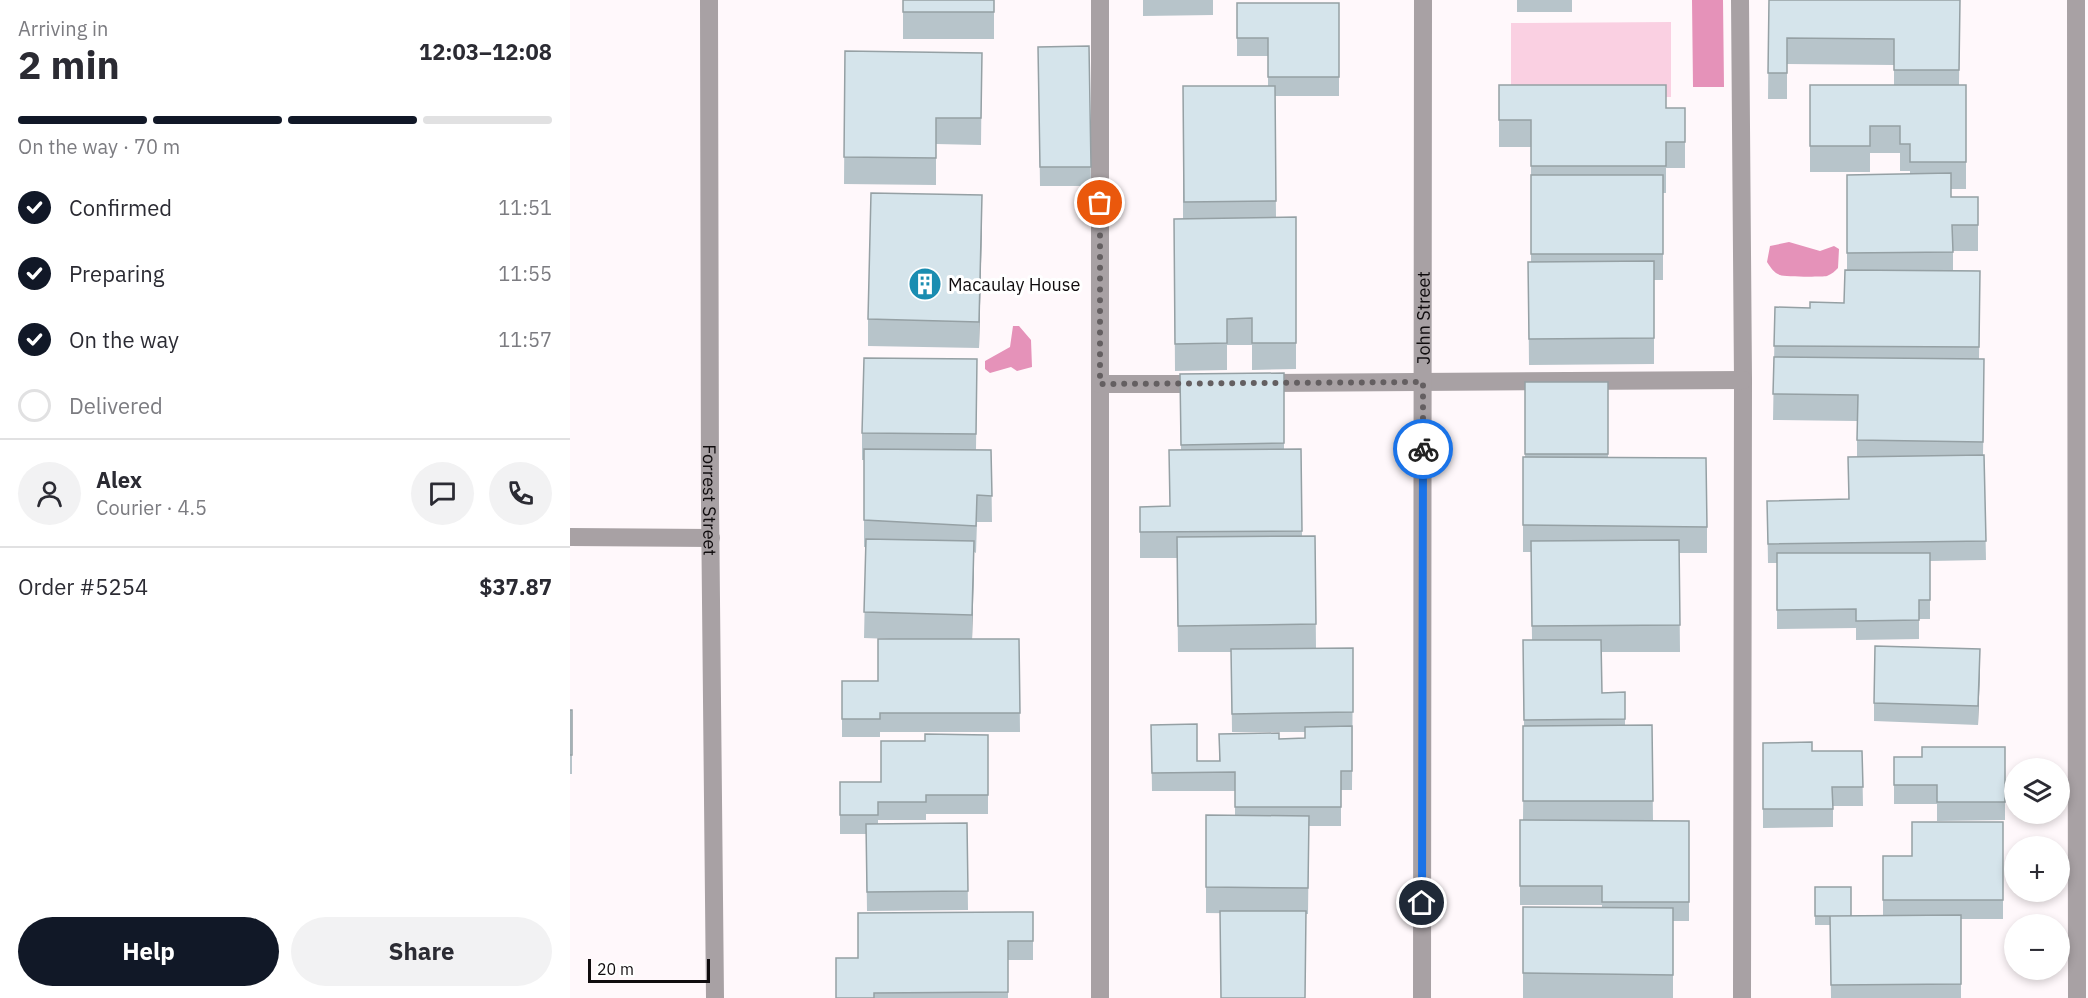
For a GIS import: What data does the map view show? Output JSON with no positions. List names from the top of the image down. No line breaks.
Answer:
{"streets":{"street":["John Street","Forrest Street"]},"places":{"building":["Macaulay House"]},"scale_bar":"20 m","page":{"heading":["2 min","Arriving in","12:03–12:08"],"panel":["Alex","Courier · 4.5","Order #5254","$37.87"],"bar":"On the way · 70 m","list":[["Confirmed","11:51"],["Preparing","11:55"],["On the way","11:57"],"Delivered"],"map_buttons":["+","−"],"buttons":["Help","Share"],"scale":"20 m"}}
